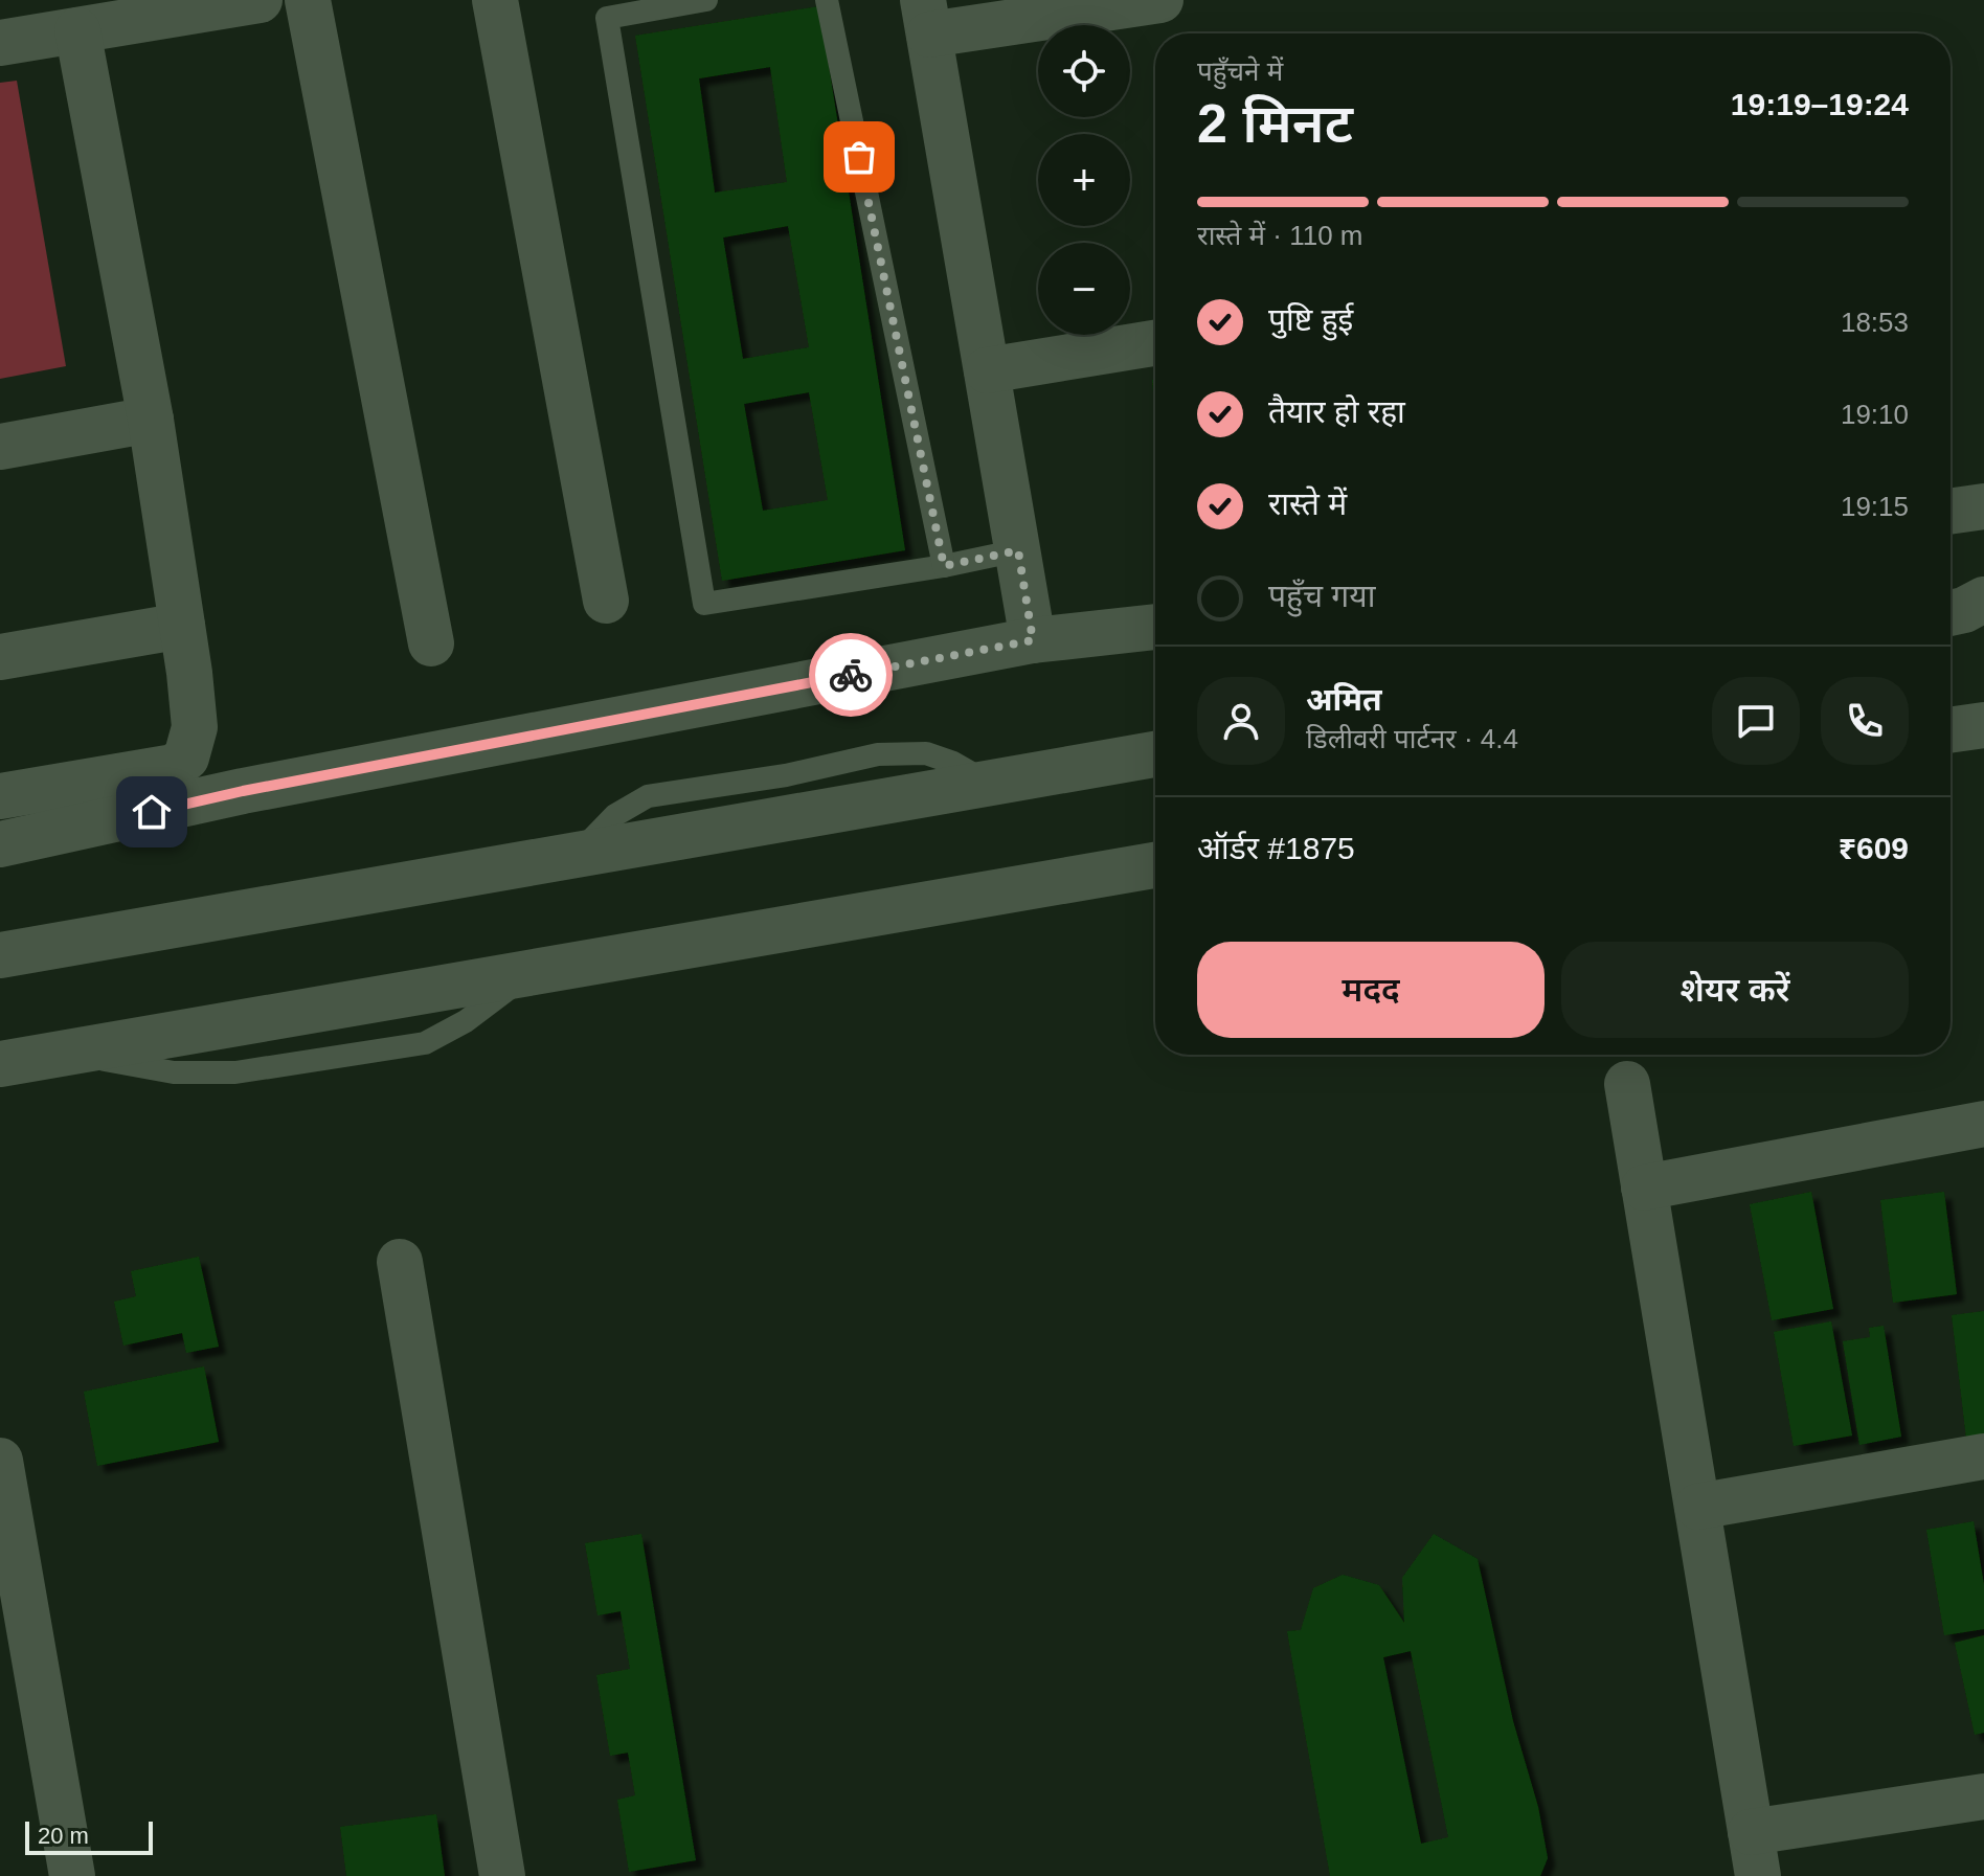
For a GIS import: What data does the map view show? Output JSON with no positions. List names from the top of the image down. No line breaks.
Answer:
{"scale_bar":"20 m","page":{"map_buttons":["+","−"],"heading":["2 मिनट","पहुँचने में","19:19–19:24"],"panel":["अमित","डिलीवरी पार्टनर · 4.4","ऑर्डर #1875","₹609"],"bar":"रास्ते में · 110 m","list":[["पुष्टि हुई","18:53"],["तैयार हो रहा","19:10"],["रास्ते में","19:15"],"पहुँच गया"],"buttons":["मदद","शेयर करें"],"scale":"20 m"}}
